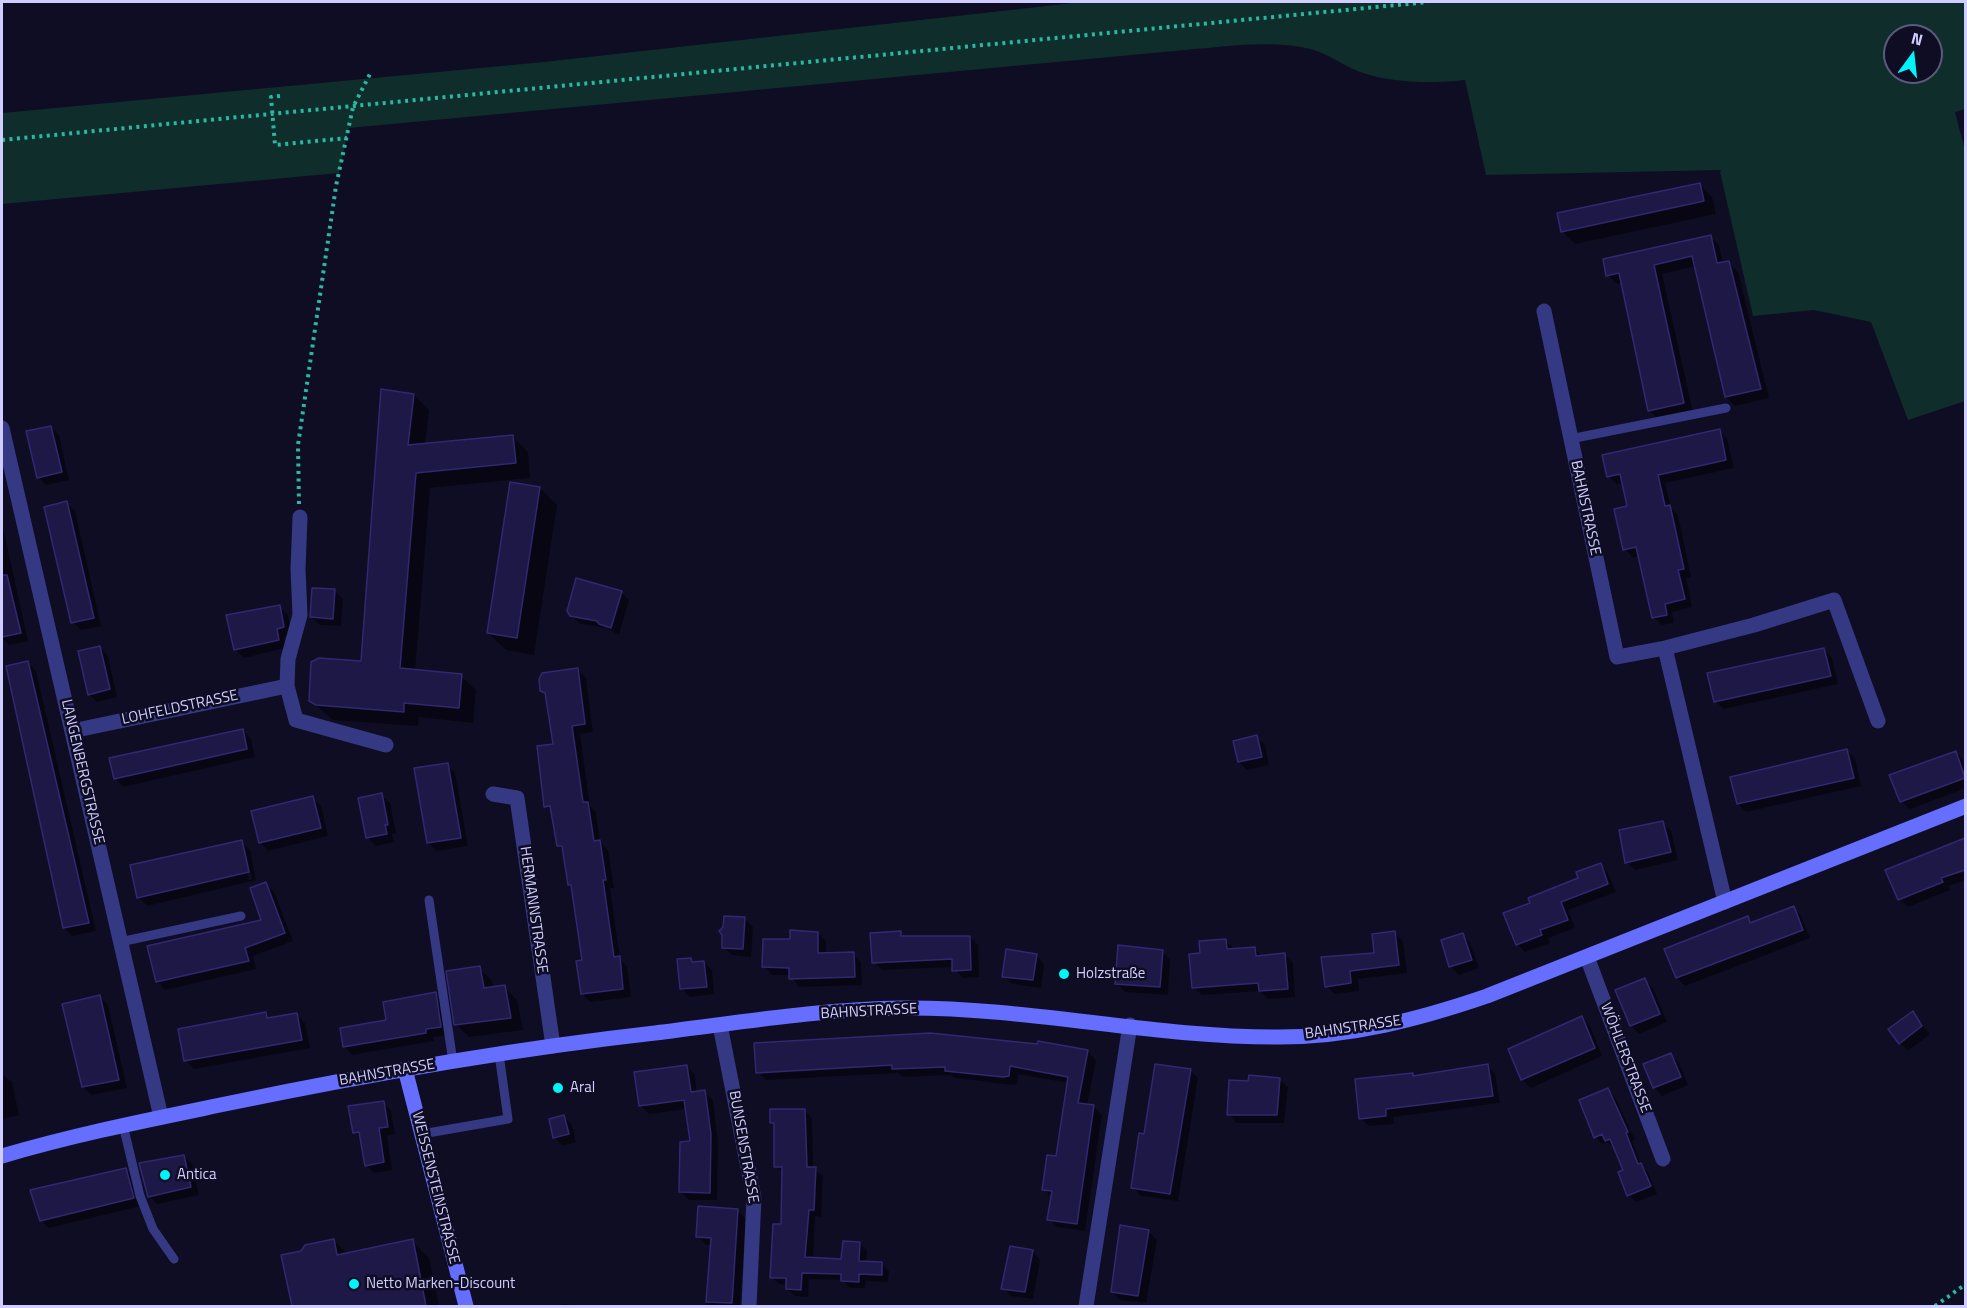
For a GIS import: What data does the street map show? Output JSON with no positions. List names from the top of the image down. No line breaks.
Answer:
{"streets":{"main road":["BAHNSTRASSE","WEISSENSTEINSTRASSE"],"street":["LOHFELDSTRASSE","LANGENBERGSTRASSE","HERMANNSTRASSE","WÖHLERSTRASSE","BUNSENSTRASSE"]},"crossings":[["BAHNSTRASSE","LANGENBERGSTRASSE"],["BAHNSTRASSE","HERMANNSTRASSE"],["BAHNSTRASSE","WÖHLERSTRASSE"],["BAHNSTRASSE","BUNSENSTRASSE"],["BAHNSTRASSE","WEISSENSTEINSTRASSE"],["LOHFELDSTRASSE","LANGENBERGSTRASSE"]],"places":["Holzstraße","Aral","Antica","Netto Marken-Discount"],"north":"top"}
